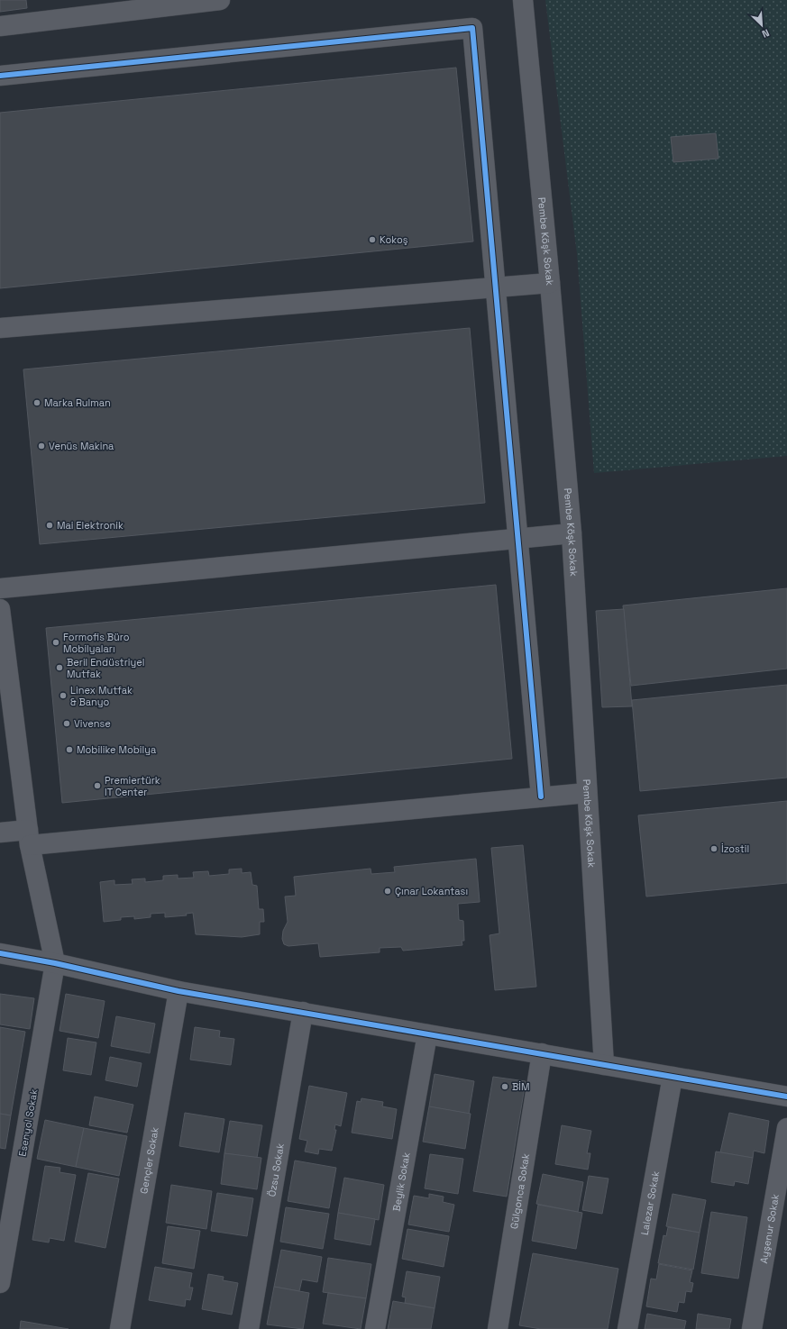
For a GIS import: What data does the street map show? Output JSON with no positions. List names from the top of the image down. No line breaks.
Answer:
{"streets":{"street":["Pembe Köşk Sokak","Esenyol Sokak","Gençler Sokak","Özsu Sokak","Beylik Sokak","Gülgonca Sokak","Lalezar Sokak","Ayşenur Sokak"]},"places":["Kokoş","Marka Rulman","Venüs Makina","Mai Elektronik","Formofis Büro Mobilyaları","Beril Endüstriyel Mutfak","Linex Mutfak & Banyo","Vivense","Mobilike Mobilya","Premiertürk IT Center","İzostil","Çınar Lokantası","BİM"],"north":"bottom right"}
